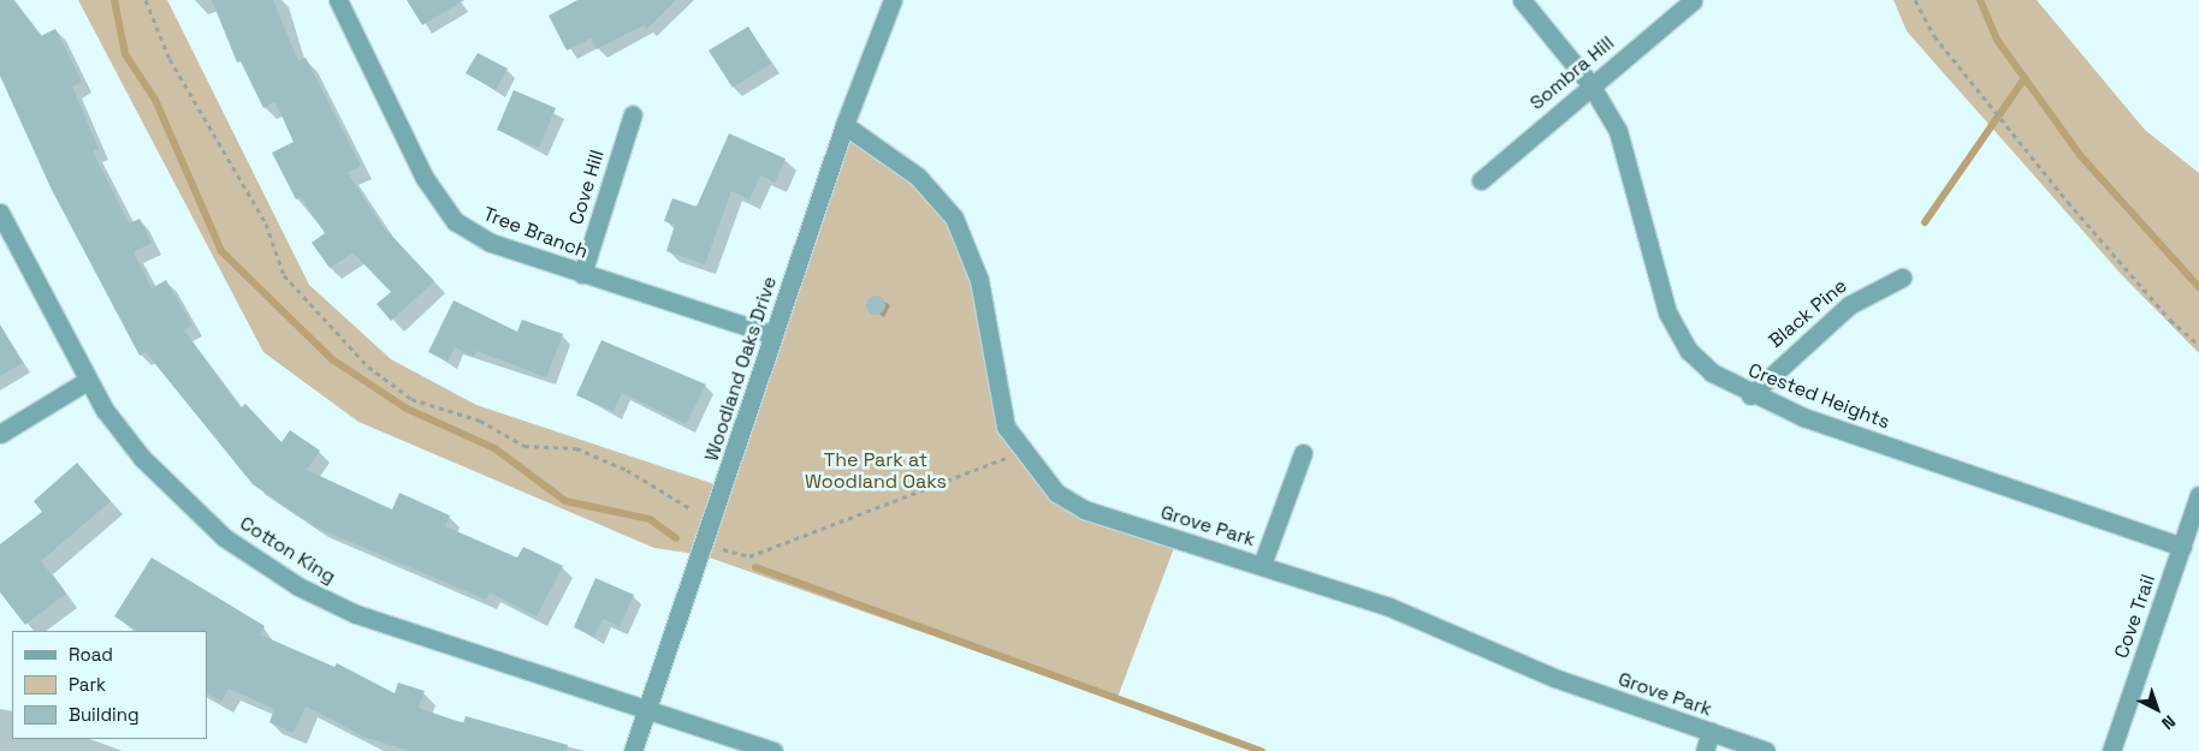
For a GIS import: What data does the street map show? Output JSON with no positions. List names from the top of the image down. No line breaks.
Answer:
{"streets":{"street":["Sombra Hill","Cove Hill","Tree Branch","Black Pine","Woodland Oaks Drive","Crested Heights","Grove Park","Cotton King","Cove Trail"]},"crossings":[["Sombra Hill","Crested Heights"],["Cove Hill","Tree Branch"],["Tree Branch","Woodland Oaks Drive"],["Black Pine","Crested Heights"],["Woodland Oaks Drive","Grove Park"],["Woodland Oaks Drive","Cotton King"],["Crested Heights","Cove Trail"]],"parks":["The Park at Woodland Oaks"],"legend":["Road","Park","Building"],"north":"bottom right"}
